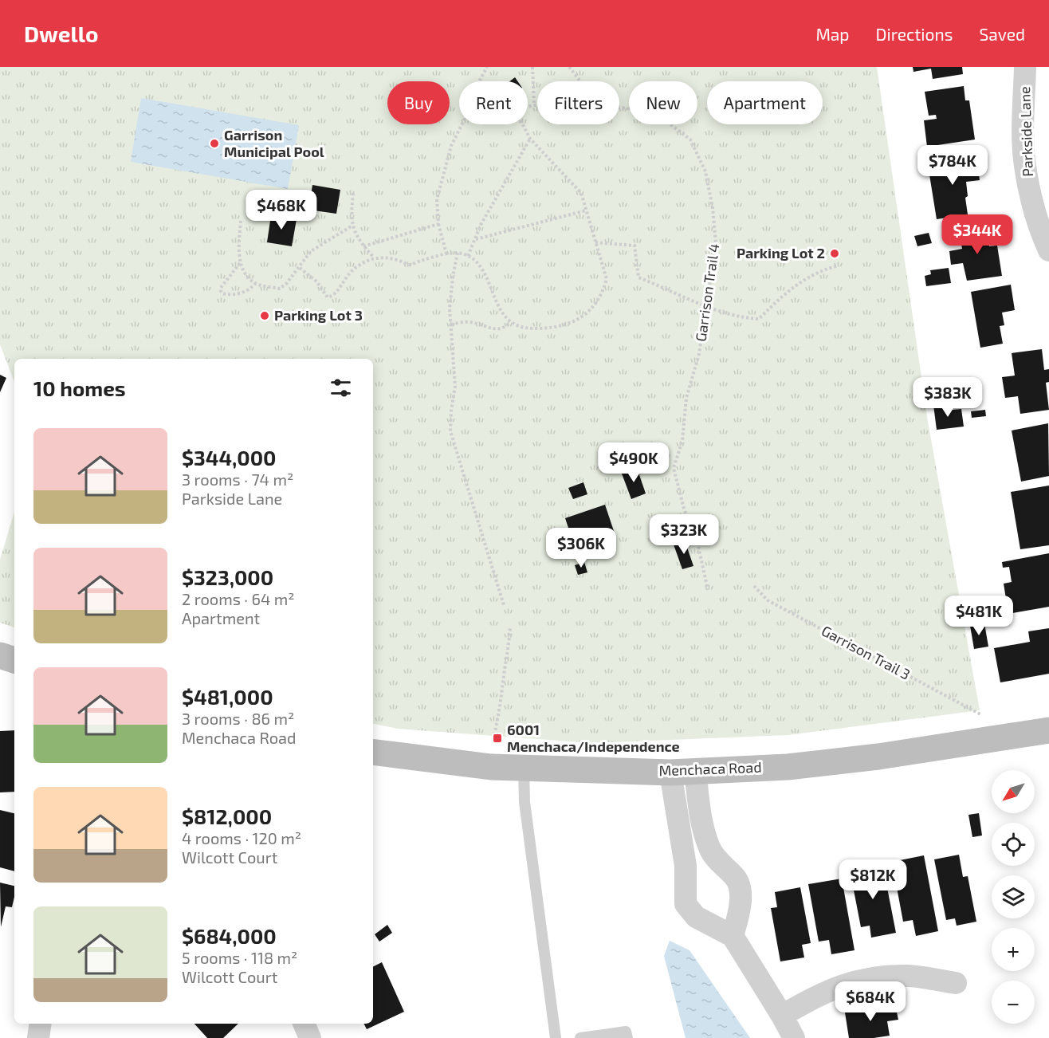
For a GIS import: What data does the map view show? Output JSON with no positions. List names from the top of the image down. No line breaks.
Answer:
{"streets":{"main road":["Menchaca Road"],"street":["Parkside Lane"],"path":["Garrison Trail 4","Garrison Trail 3"]},"places":{"other":["Garrison Municipal Pool","Parking Lot 2","Parking Lot 3"],"transit":["6001 Menchaca/Independence"]},"north":"bottom left","page":{"header":"Dwello","nav":["Map","Directions","Saved"],"chip":["Buy","Rent","Filters","New","Apartment"],"price":["$784K","$468K","$344K","$383K","$490K","$323K","$306K","$481K","$812K","$684K"],"heading":"10 homes","list":[{"name":"$344,000","note":"3 rooms · 74 m² · Parkside Lane"},{"name":"$323,000","note":"2 rooms · 64 m² · Apartment"},{"name":"$481,000","note":"3 rooms · 86 m² · Menchaca Road"},{"name":"$812,000","note":"4 rooms · 120 m² · Wilcott Court"},{"name":"$684,000","note":"5 rooms · 118 m² · Wilcott Court"}],"map_buttons":["+","−"]}}
